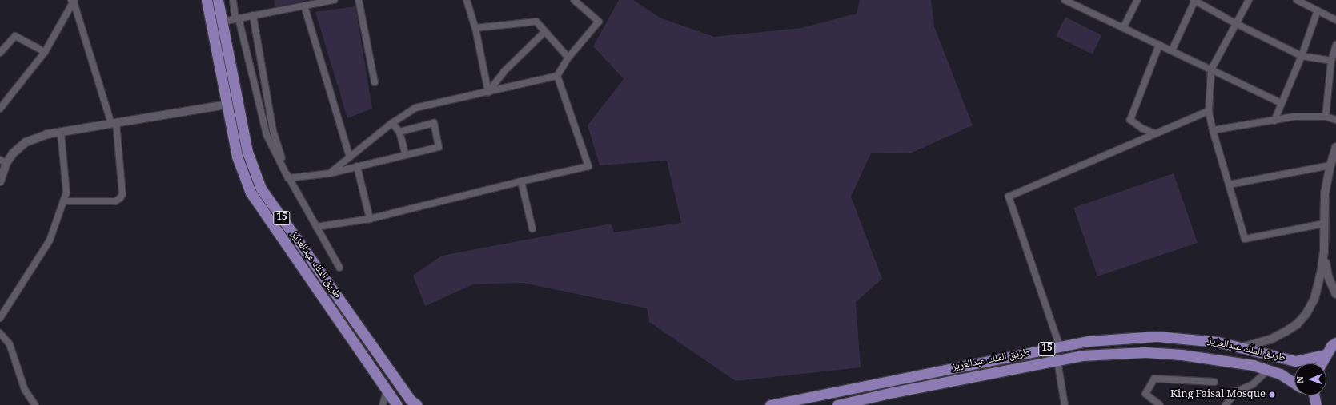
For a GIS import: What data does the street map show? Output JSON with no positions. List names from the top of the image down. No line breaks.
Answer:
{"streets":{"highway":["15","طريق الملك عبدالعزيز"]},"places":["King Faisal Mosque"],"north":"left"}
